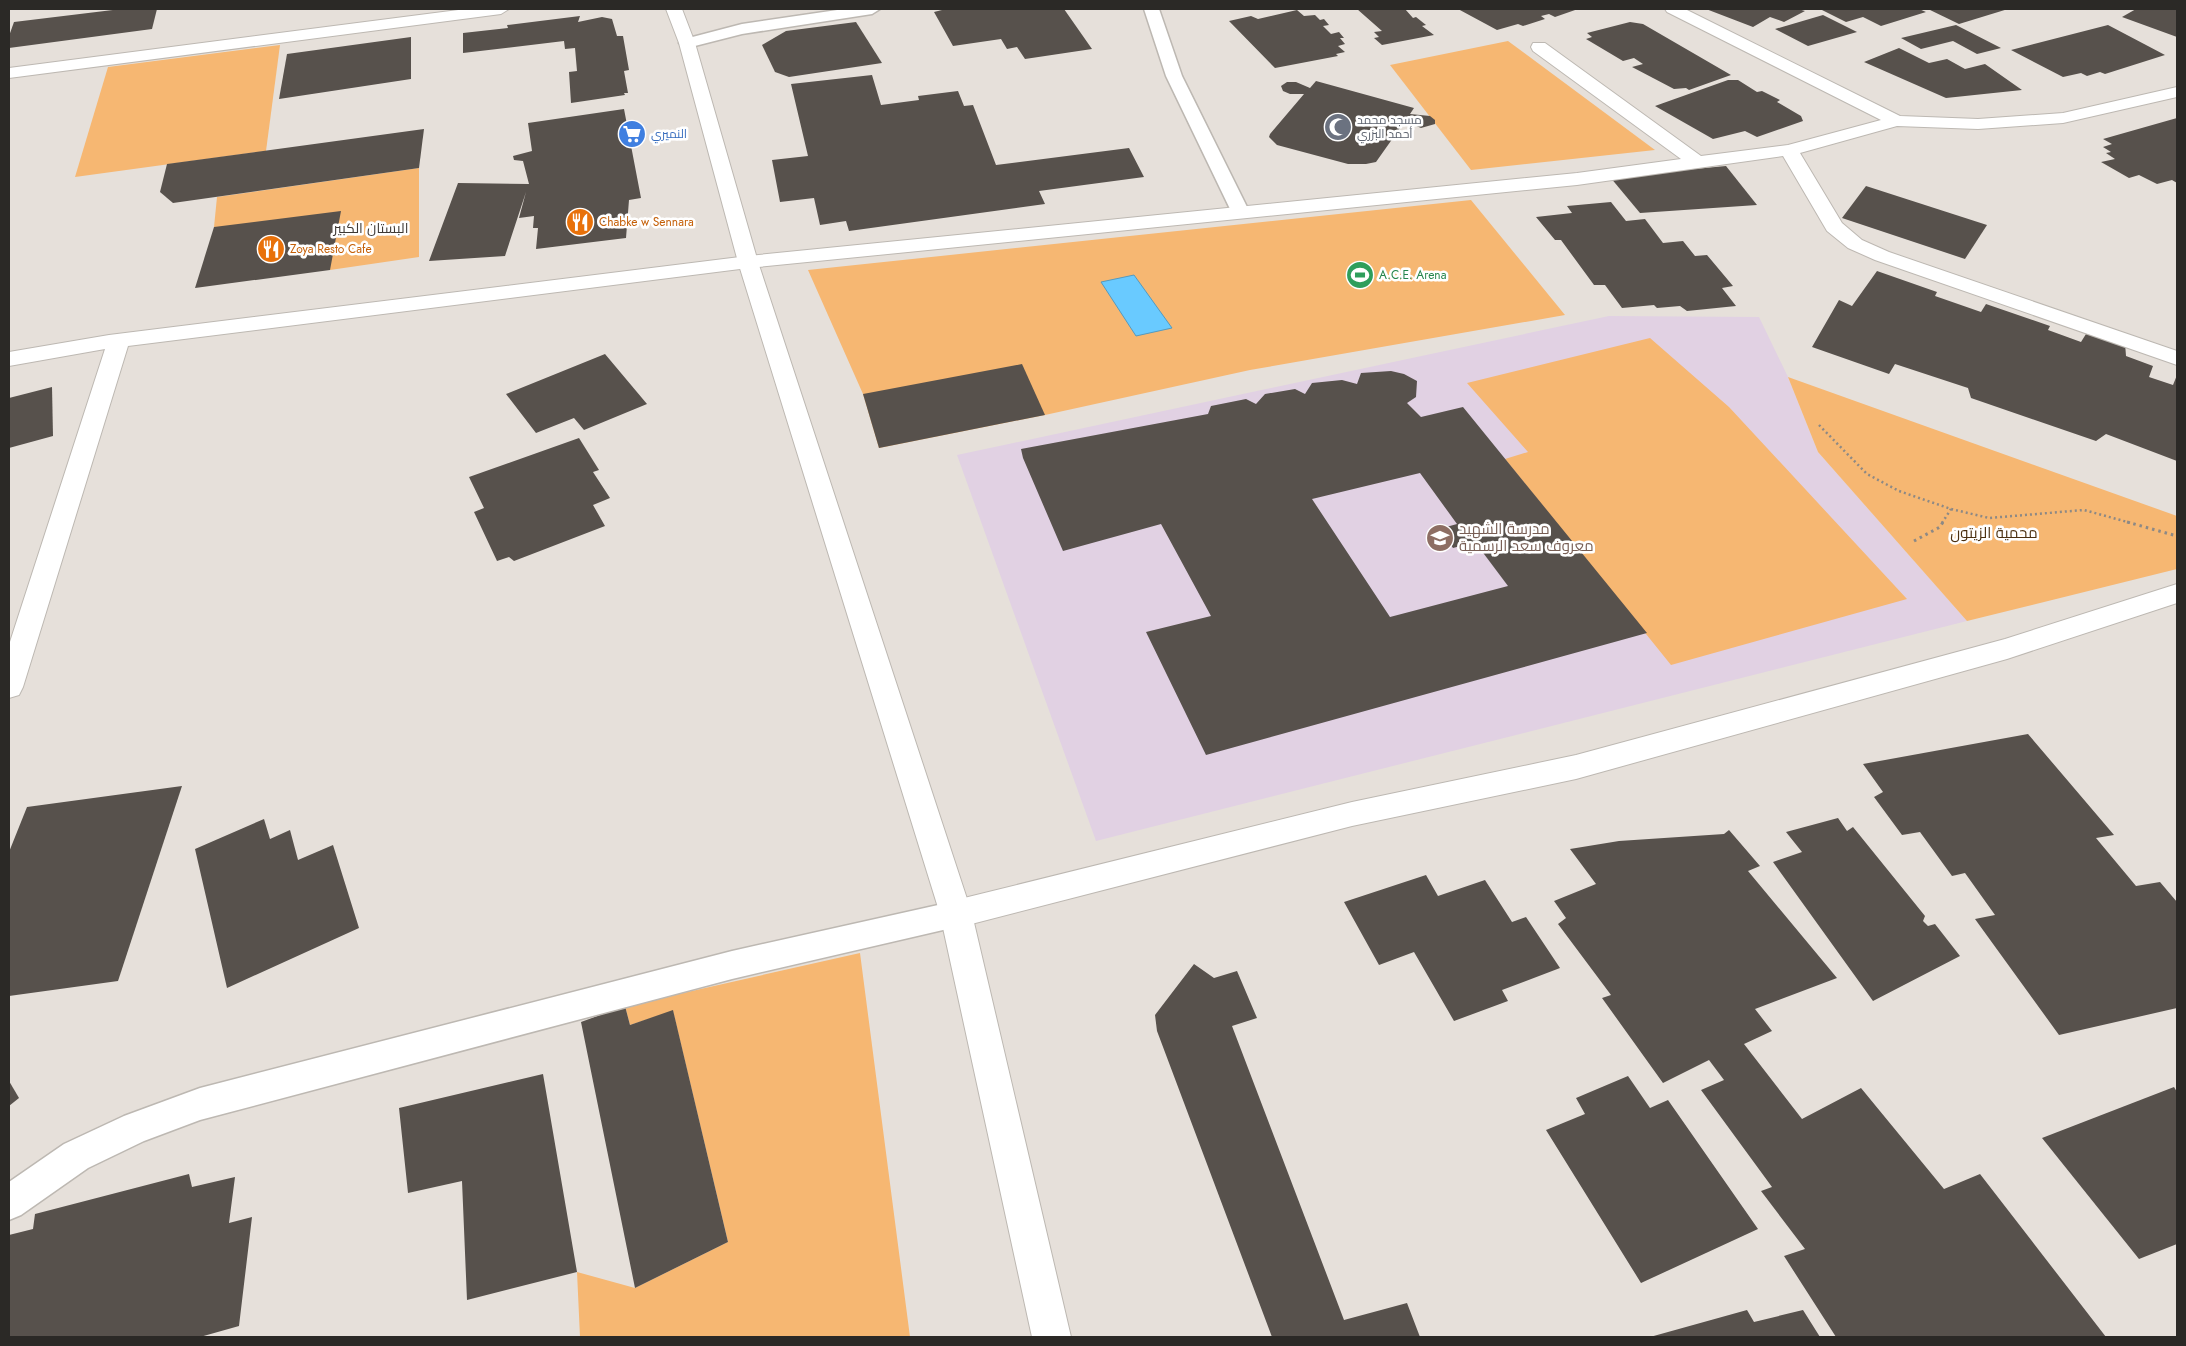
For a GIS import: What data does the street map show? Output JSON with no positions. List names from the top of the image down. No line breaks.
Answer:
{"districts":["البستان الكبير"],"parks":["محمية الزيتون"],"places":{"mosque":["مسجد محمد أحمد البزري"],"supermarket":["النميري"],"restaurant":["Chabke w Sennara","Zoya Resto Cafe"],"sports":["A.C.E. Arena"],"school or university":["مدرسة الشهيد معروف سعد الرسمية"]}}
